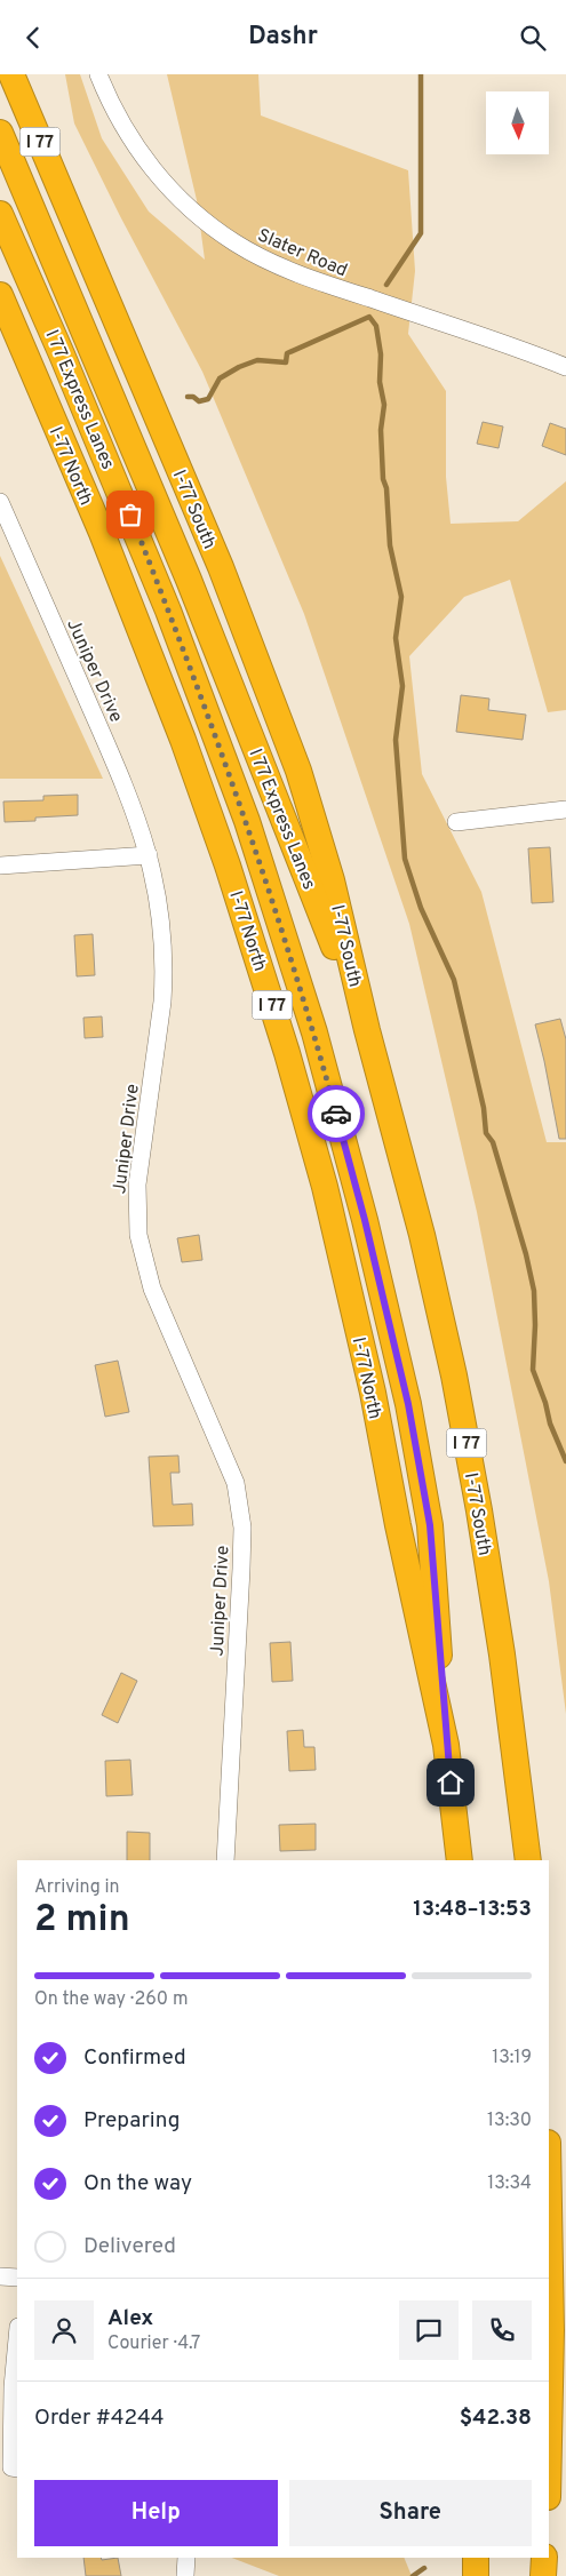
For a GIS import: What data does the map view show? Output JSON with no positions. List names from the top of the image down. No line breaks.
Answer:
{"streets":{"highway":["I 77","I 77 Express Lanes","I-77 North","I-77 South"],"street":["Slater Road","Juniper Drive"]},"crossings":[["I 77 Express Lanes","I-77 North"],["I 77 Express Lanes","I-77 South"]],"north":"bottom","page":{"header":"Dashr","heading":["2 min","Arriving in","13:48–13:53"],"panel":["Alex","Courier · 4.7","Order #4244","$42.38"],"bar":"On the way · 260 m","list":[["Confirmed","13:19"],["Preparing","13:30"],["On the way","13:34"],"Delivered"],"buttons":["Help","Share"]}}
